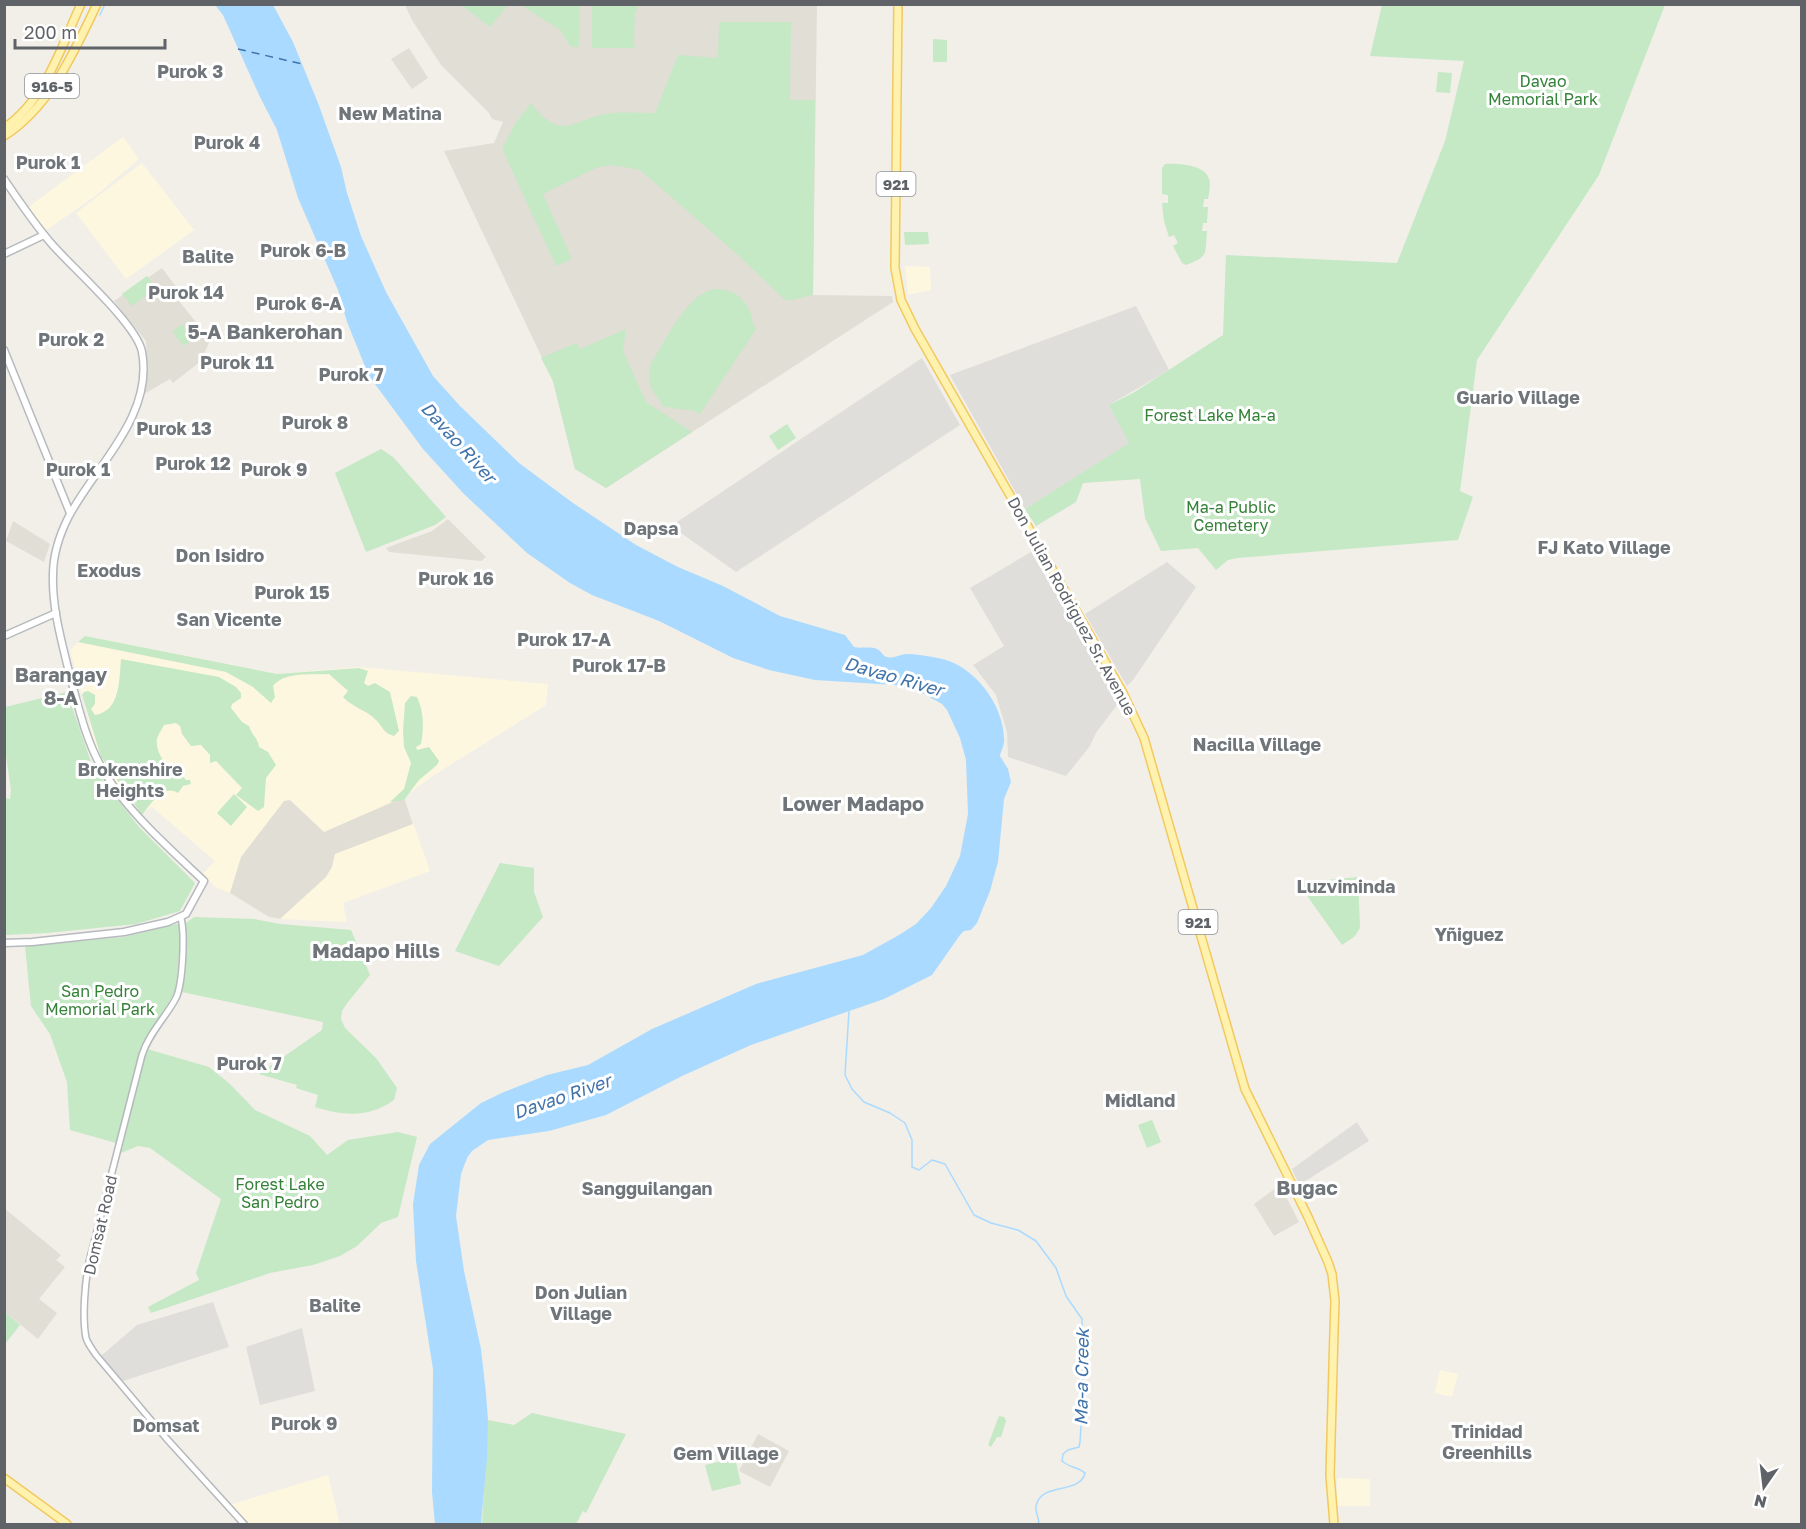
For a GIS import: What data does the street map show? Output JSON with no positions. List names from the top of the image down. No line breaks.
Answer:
{"streets":{"main road":["916-5","921","Don Julian Rodriguez Sr. Avenue"],"street":["Domsat Road"]},"districts":["Purok 3","New Matina","Purok 4","Purok 1","Purok 6-B","Balite","Purok 14","Purok 6-A","5-A Bankerohan","Purok 2","Purok 11","Purok 7","Guario Village","Purok 8","Purok 13","Purok 12","Purok 1","Purok 9","Dapsa","FJ Kato Village","Don Isidro","Exodus","Purok 16","Purok 15","San Vicente","Purok 17-A","Purok 17-B","Barangay 8-A","Nacilla Village","Brokenshire Heights","Lower Madapo","Luzviminda","Yñiguez","Madapo Hills","Purok 7","Midland","Bugac","Sangguilangan","Don Julian Village","Balite","Purok 9","Domsat","Trinidad Greenhills","Gem Village"],"water":["Davao River","Ma-a Creek"],"parks":["Davao Memorial Park","Forest Lake Ma-a","Ma-a Public Cemetery","San Pedro Memorial Park","Forest Lake San Pedro"],"scale_bar":"200 m","north":"bottom"}
